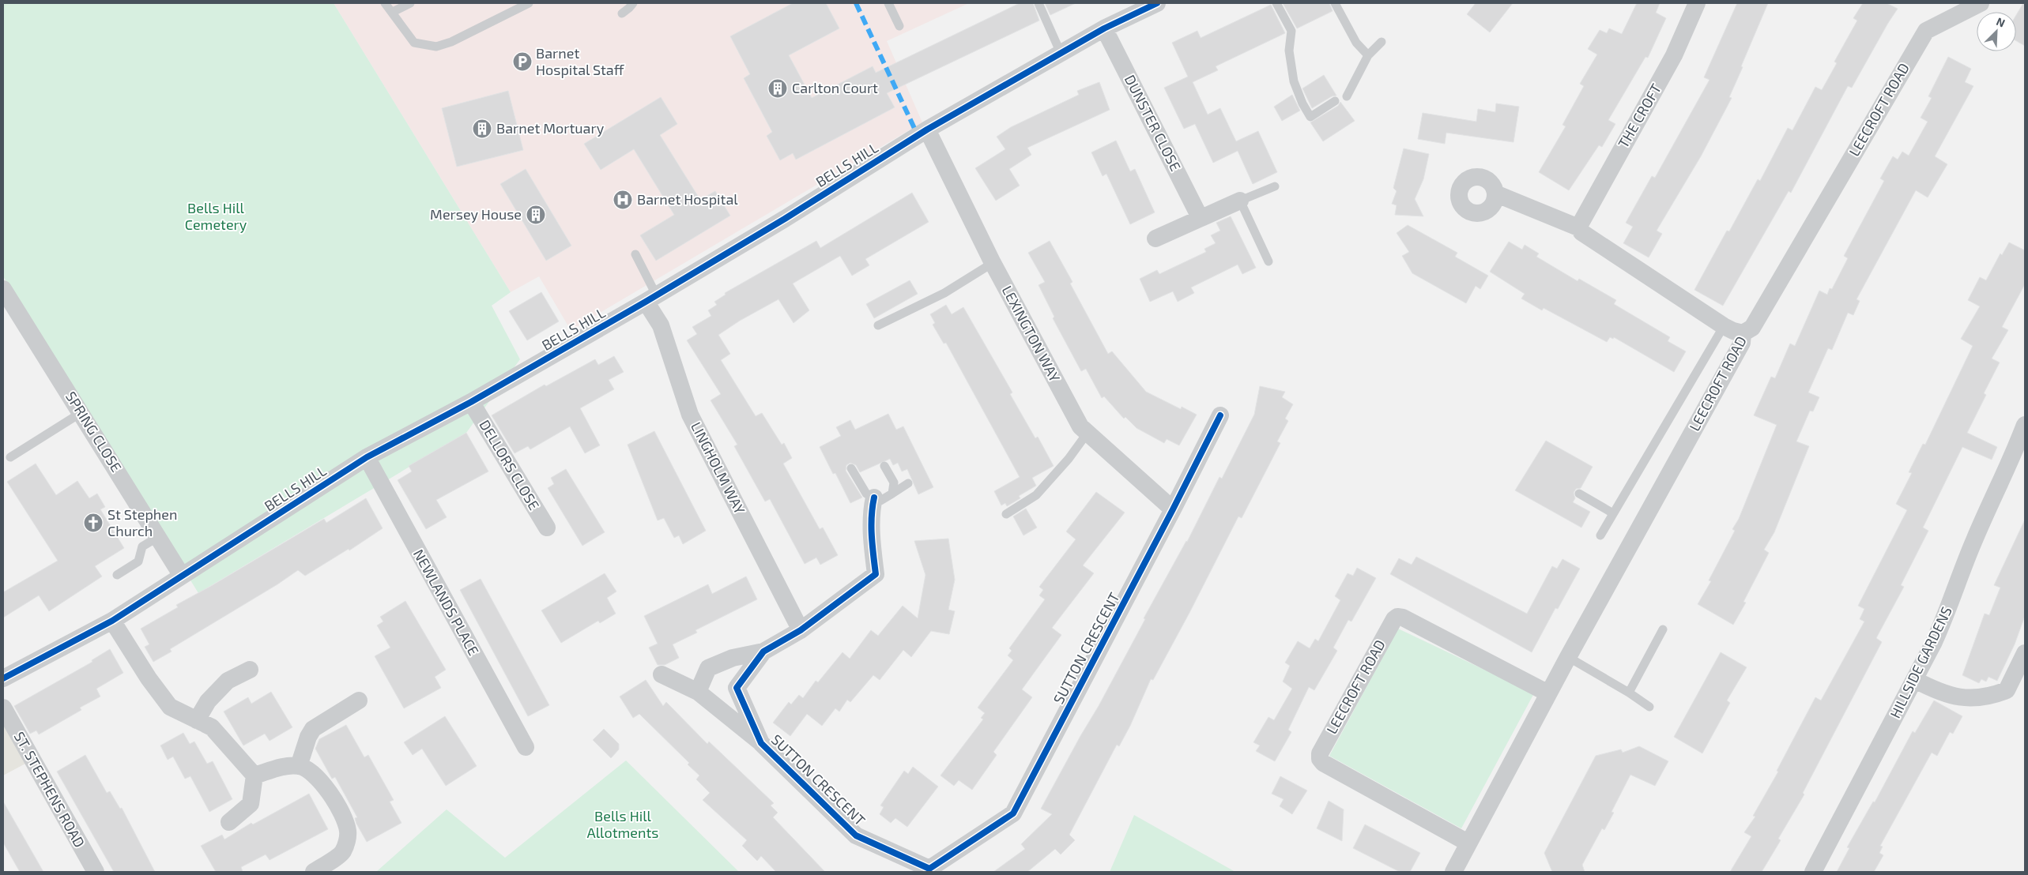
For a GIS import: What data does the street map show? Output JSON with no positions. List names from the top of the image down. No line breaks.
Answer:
{"streets":{"street":["LEECROFT ROAD","THE CROFT","DUNSTER CLOSE","BELLS HILL","LEXINGTON WAY","SPRING CLOSE","DELLORS CLOSE","LINGHOLM WAY","NEWLANDS PLACE","SUTTON CRESCENT","HILLSIDE GARDENS","ST. STEPHENS ROAD"]},"crossings":[["DUNSTER CLOSE","BELLS HILL"],["BELLS HILL","LEXINGTON WAY"],["BELLS HILL","SPRING CLOSE"],["BELLS HILL","DELLORS CLOSE"],["BELLS HILL","LINGHOLM WAY"],["BELLS HILL","NEWLANDS PLACE"],["LEXINGTON WAY","SUTTON CRESCENT"],["LINGHOLM WAY","SUTTON CRESCENT"]],"parks":["Bells Hill Cemetery","Bells Hill Allotments"],"places":{"parking":["Barnet Hospital Staff"],"building":["Carlton Court","Barnet Mortuary","Mersey House"],"hospital":["Barnet Hospital"],"church":["St Stephen Church"]},"north":"top right"}
